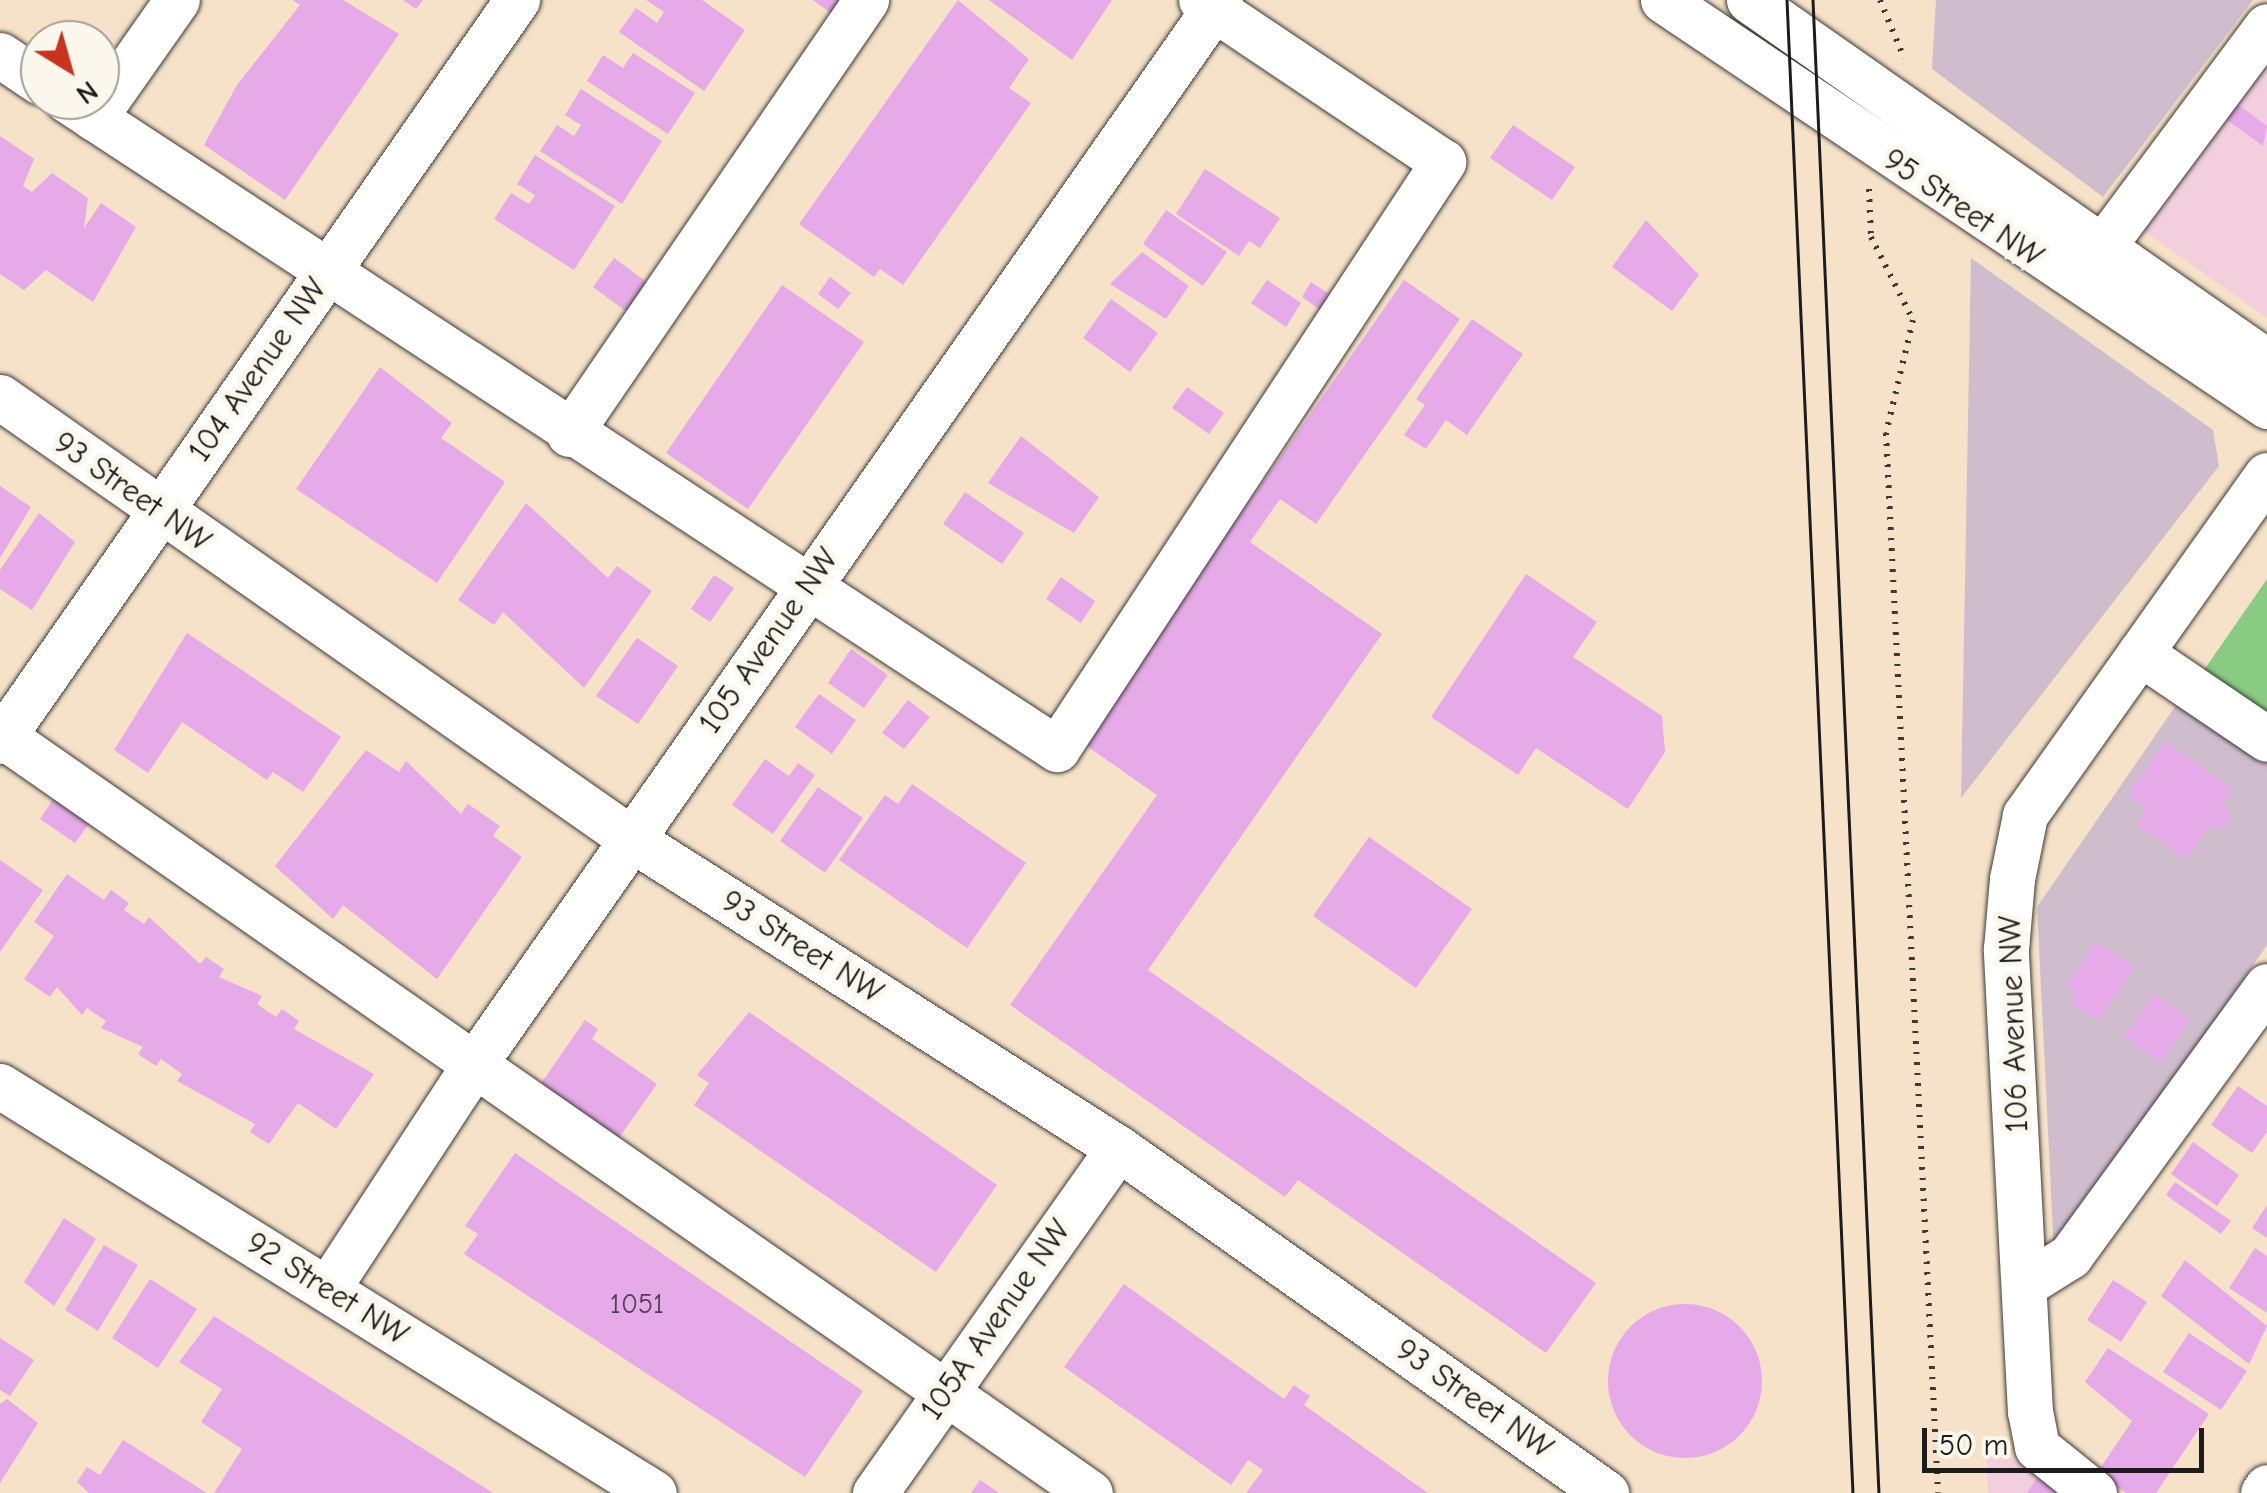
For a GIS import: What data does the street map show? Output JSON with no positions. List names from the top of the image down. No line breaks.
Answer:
{"streets":{"street":["95 Street NW","104 Avenue NW","93 Street NW","105 Avenue NW","106 Avenue NW","92 Street NW","105A Avenue NW"]},"crossings":[["104 Avenue NW","93 Street NW"],["93 Street NW","105 Avenue NW"],["93 Street NW","105A Avenue NW"],["105 Avenue NW","92 Street NW"]],"house_numbers":["1051"],"scale_bar":"50 m","north":"bottom right"}
